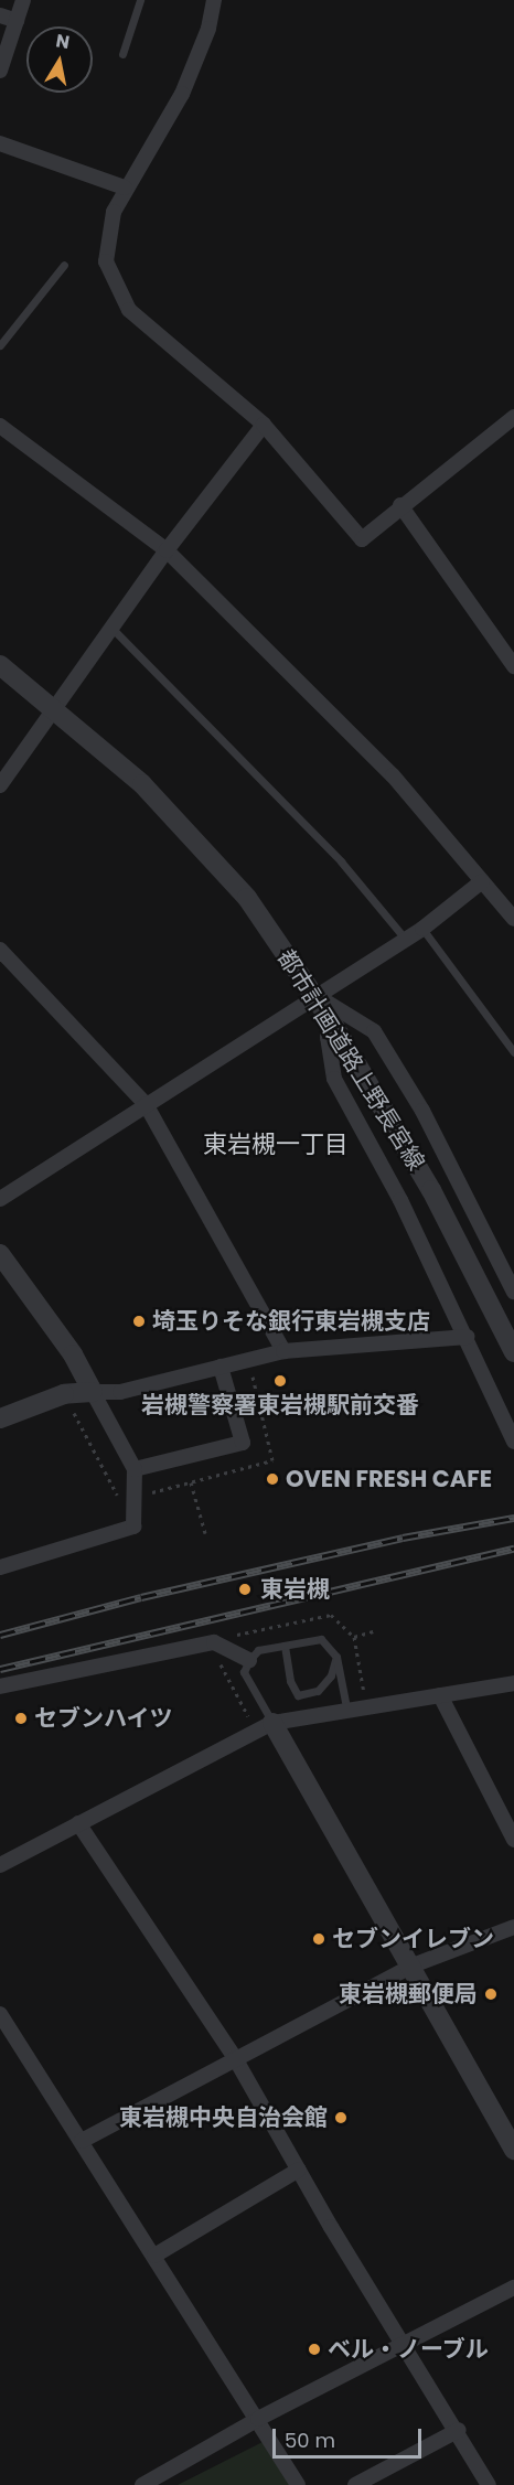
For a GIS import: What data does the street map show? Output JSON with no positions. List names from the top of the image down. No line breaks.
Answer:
{"streets":{"street":["都市計画道路上野長宮線"]},"districts":["東岩槻一丁目"],"places":["埼玉りそな銀行東岩槻支店","岩槻警察署東岩槻駅前交番","OVEN FRESH CAFE","東岩槻","セブンハイツ","セブンイレブン","東岩槻郵便局","東岩槻中央自治会館","ベル・ノーブル"],"scale_bar":"50 m","north":"top"}
